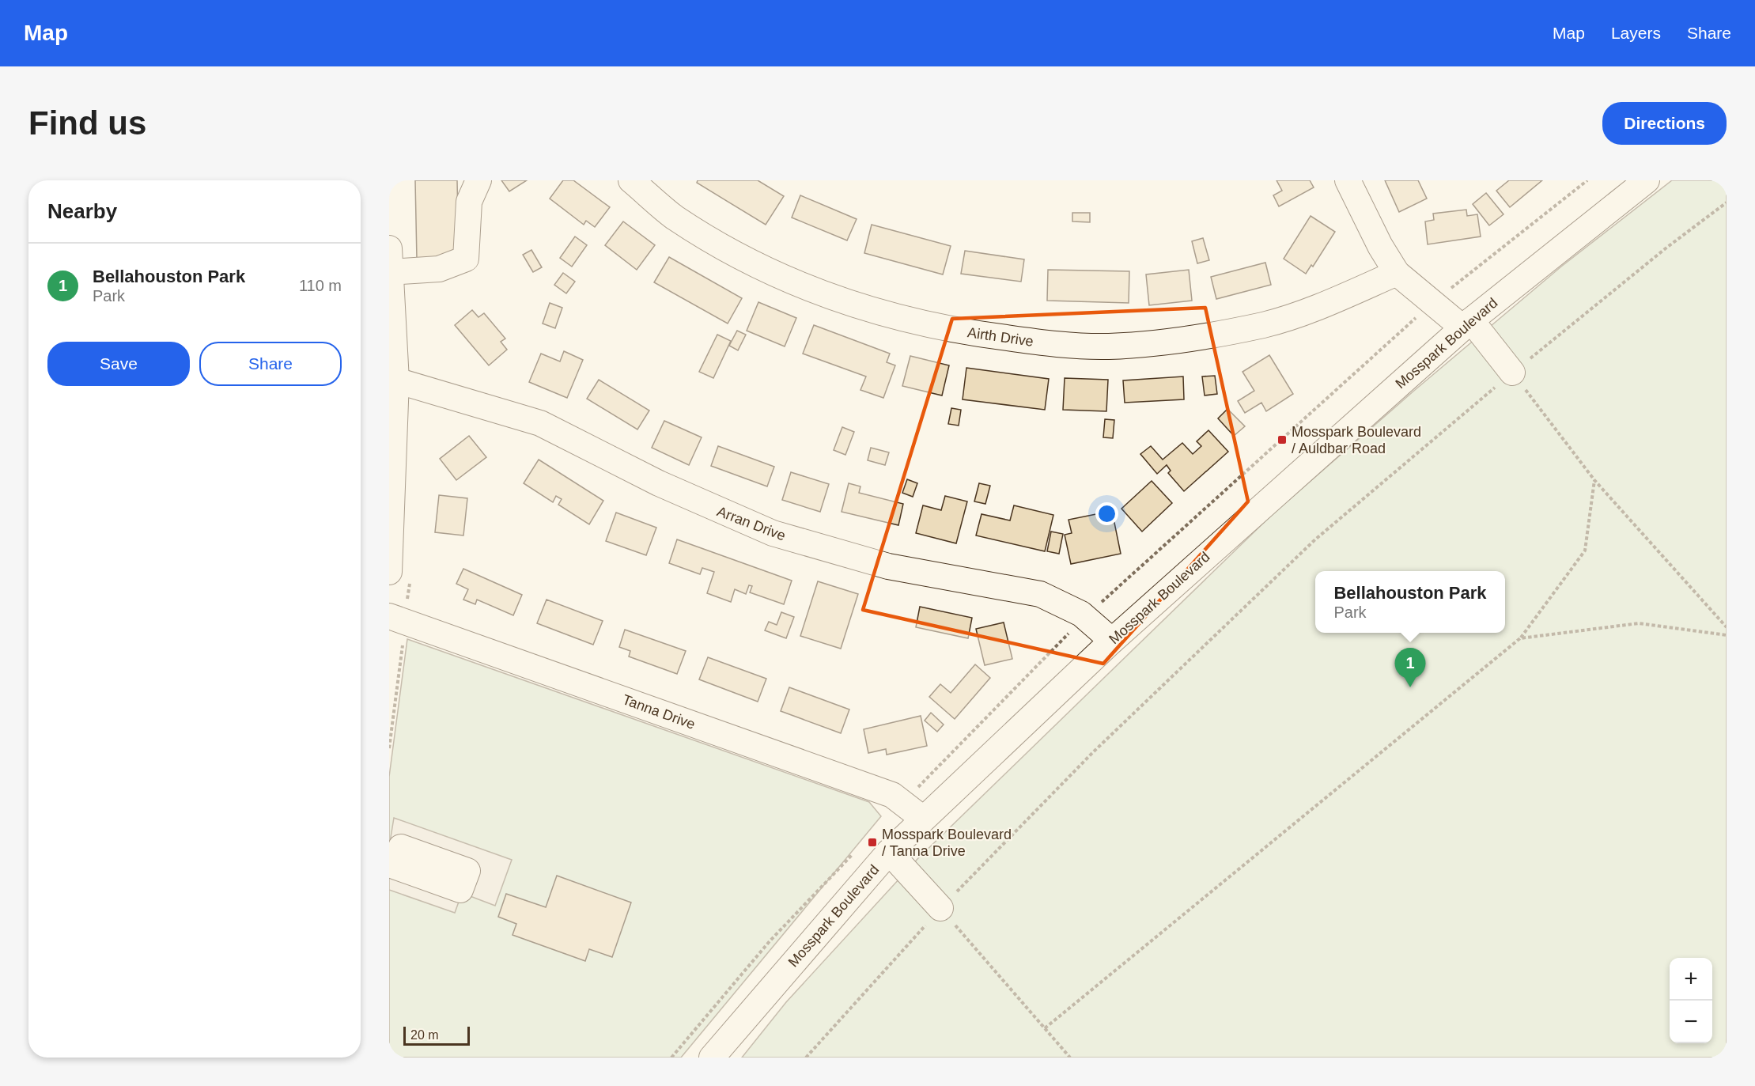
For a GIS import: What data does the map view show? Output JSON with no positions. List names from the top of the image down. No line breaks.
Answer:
{"streets":{"street":["Airth Drive","Mosspark Boulevard","Arran Drive","Tanna Drive"]},"crossings":[["Mosspark Boulevard","Arran Drive"],["Mosspark Boulevard","Tanna Drive"]],"places":{"transit":["Mosspark Boulevard / Auldbar Road","Mosspark Boulevard / Tanna Drive"]},"scale_bar":"20 m","page":{"header":"Map","nav":["Map","Layers","Share"],"buttons":["Directions",["Save","Share"]],"title":"Find us","heading":"Nearby","list":[{"mark":"1","name":"Bellahouston Park","note":"Park","value":"110 m"}],"popup":["Bellahouston Park","Park"],"pins":"1","map_buttons":["+","−"],"scale":"20 m"}}
